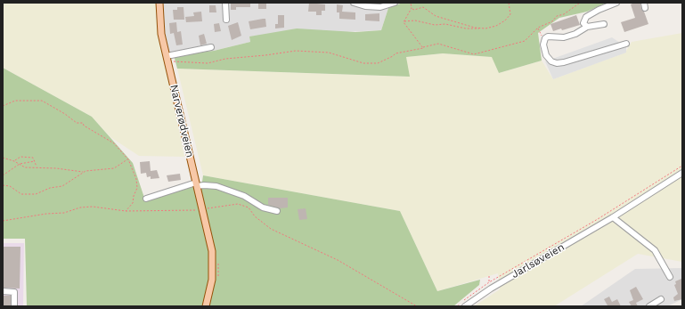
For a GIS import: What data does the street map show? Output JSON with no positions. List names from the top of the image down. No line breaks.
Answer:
{"streets":{"main road":["Narverødveien"],"street":["Jarlsøveien"]}}
